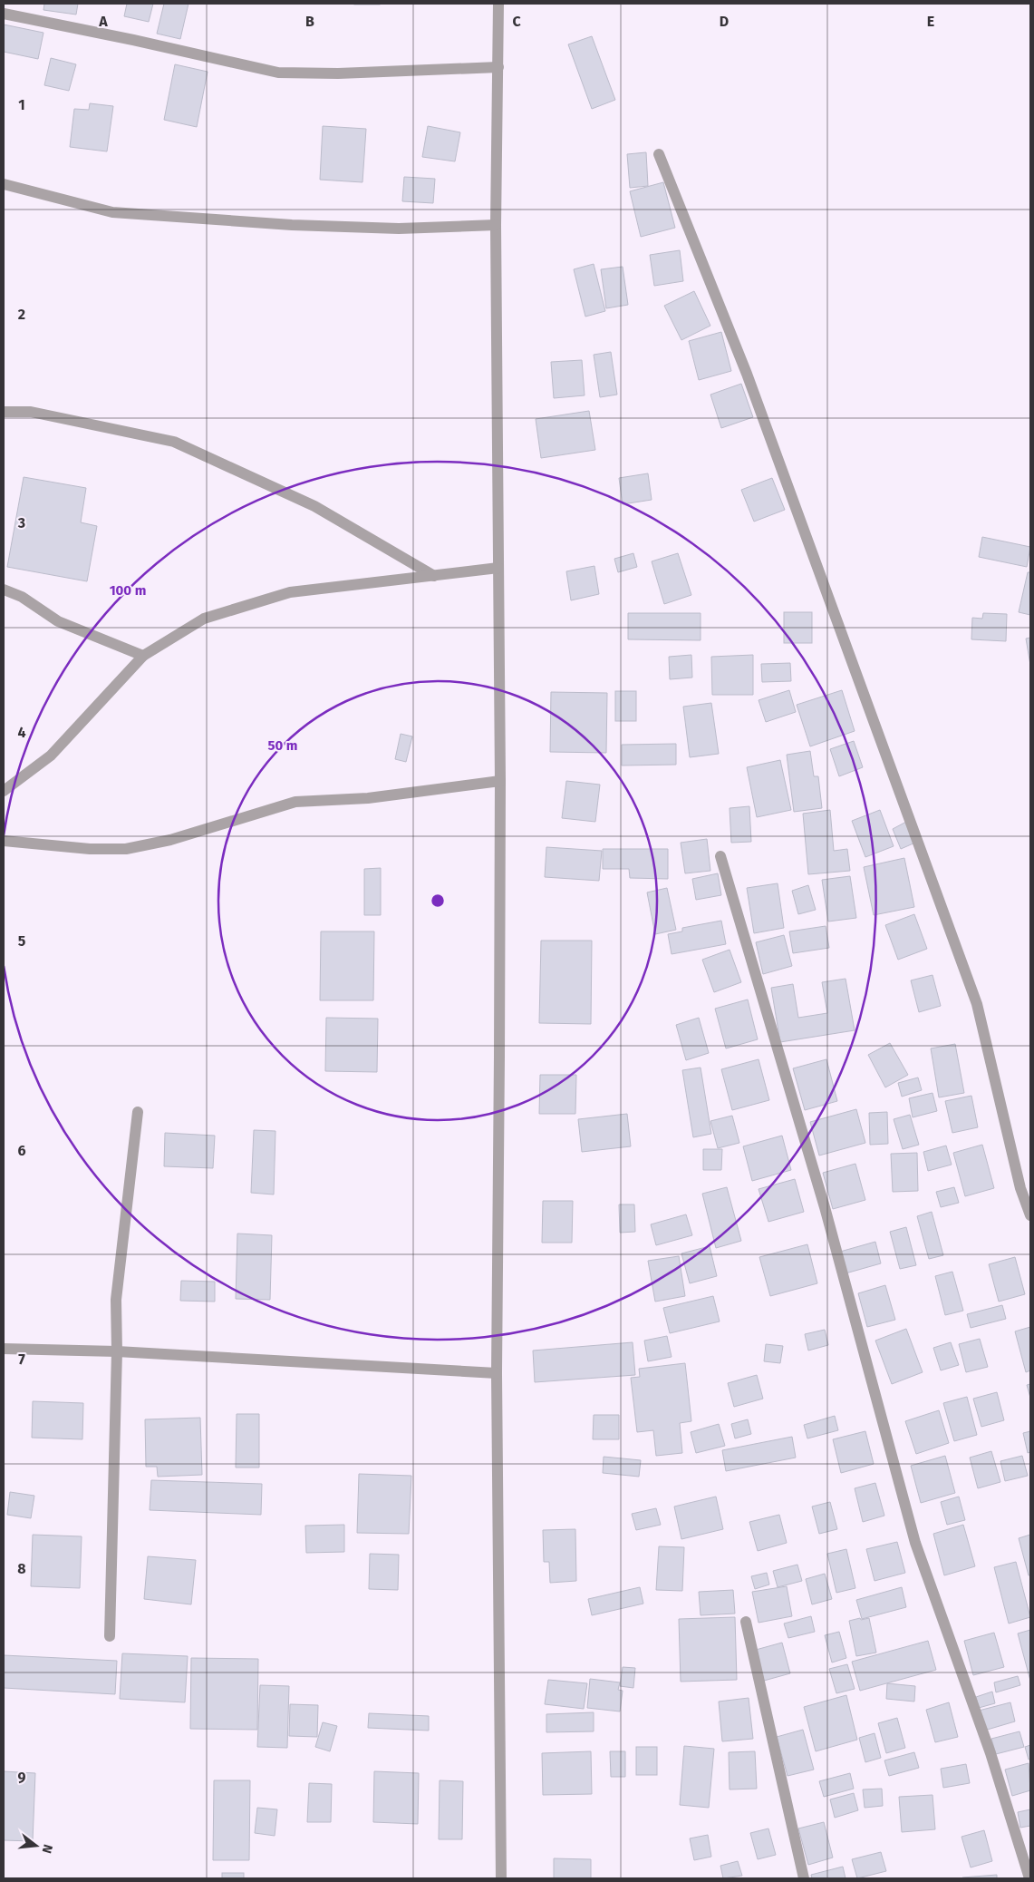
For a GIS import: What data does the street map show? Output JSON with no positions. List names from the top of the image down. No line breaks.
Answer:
{"north":"right","grid":{"columns":["A","B","C","D","E"],"rows":["1","2","3","4","5","6","7","8","9"]},"rings":["100 m","50 m"]}
